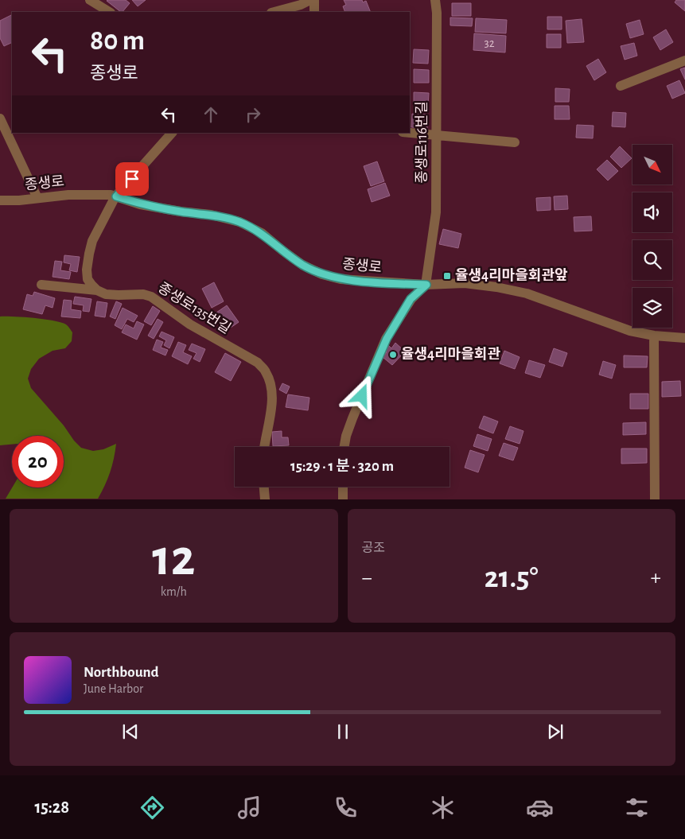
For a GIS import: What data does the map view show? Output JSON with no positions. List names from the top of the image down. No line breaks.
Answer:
{"streets":{"street":["종생로116번길","종생로","종생로135번길"]},"crossings":[["종생로116번길","종생로"]],"places":{"transit":["율생4리마을회관앞"],"other":["율생4리마을회관"]},"house_numbers":["32"],"north":"bottom right","page":{"turn":["80 m","종생로"],"limit":"20","trip":"15:29 · 1 분 · 320 m","tile":[["12","km/h"],"공조"],"heat":["−","21.5°","+"],"song":["Northbound","June Harbor"],"tabs":"15:28"}}
